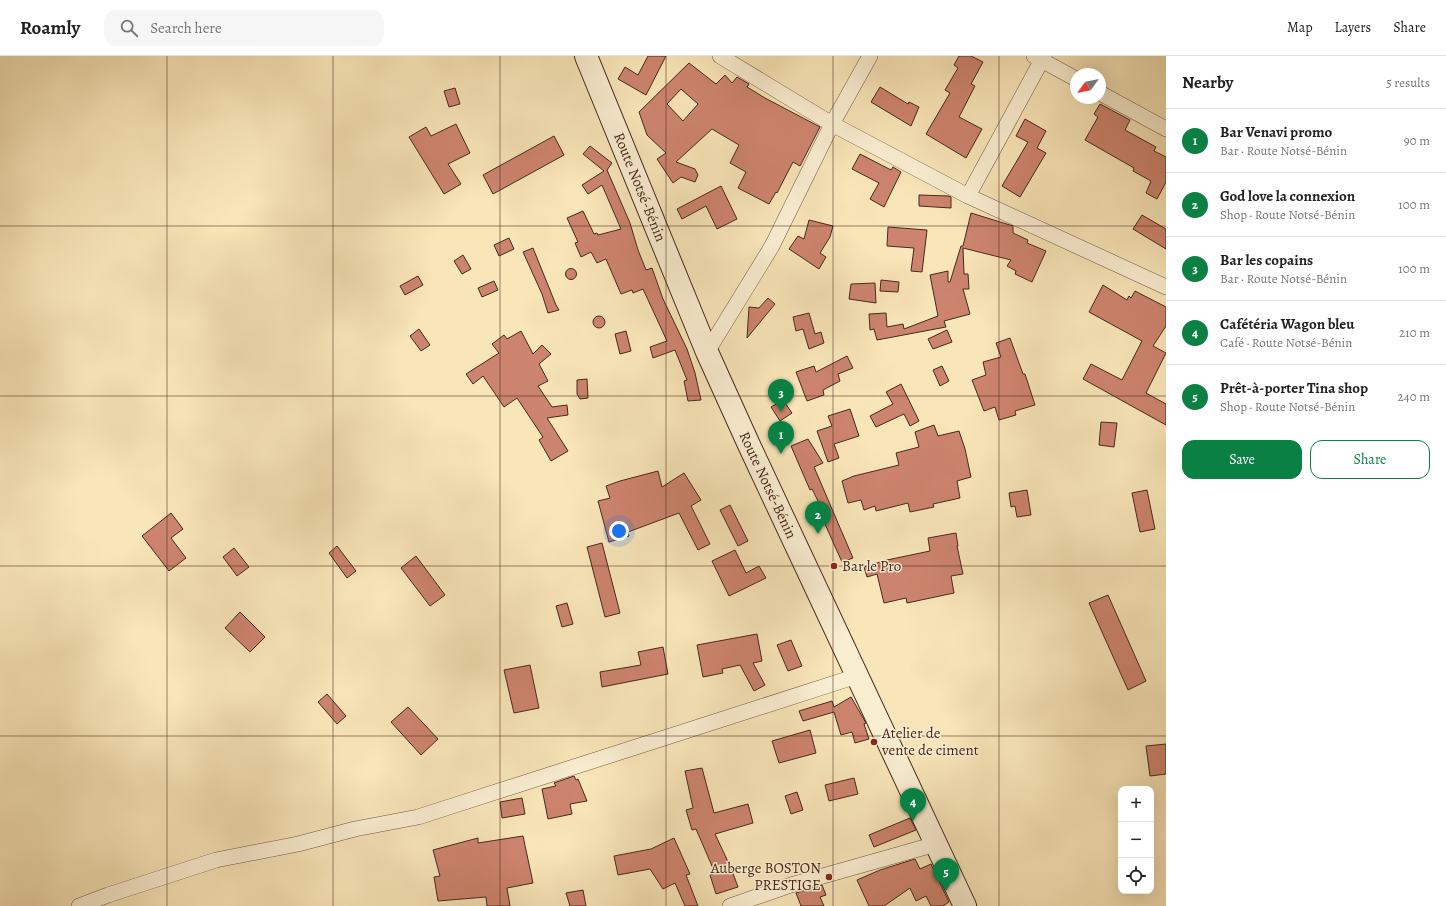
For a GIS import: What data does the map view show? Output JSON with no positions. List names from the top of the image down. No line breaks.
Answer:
{"streets":{"main road":["Route Notsé-Bénin"]},"places":["Bar le Pro","Atelier de vente de ciment","Auberge BOSTON PRESTIGE"],"north":"bottom left","page":{"header":"Roamly","search":"Search here","nav":["Map","Layers","Share"],"heading":["Nearby","5 results"],"list":[{"mark":"1","name":"Bar Venavi promo","note":"Bar · Route Notsé-Bénin","value":"90 m"},{"mark":"2","name":"God love la connexion","note":"Shop · Route Notsé-Bénin","value":"100 m"},{"mark":"3","name":"Bar les copains","note":"Bar · Route Notsé-Bénin","value":"100 m"},{"mark":"4","name":"Cafétéria Wagon bleu","note":"Café · Route Notsé-Bénin","value":"210 m"},{"mark":"5","name":"Prêt-à-porter Tina shop","note":"Shop · Route Notsé-Bénin","value":"240 m"}],"pins":["3","1","2","4","5"],"buttons":["Save","Share"],"map_buttons":["+","−"]}}
